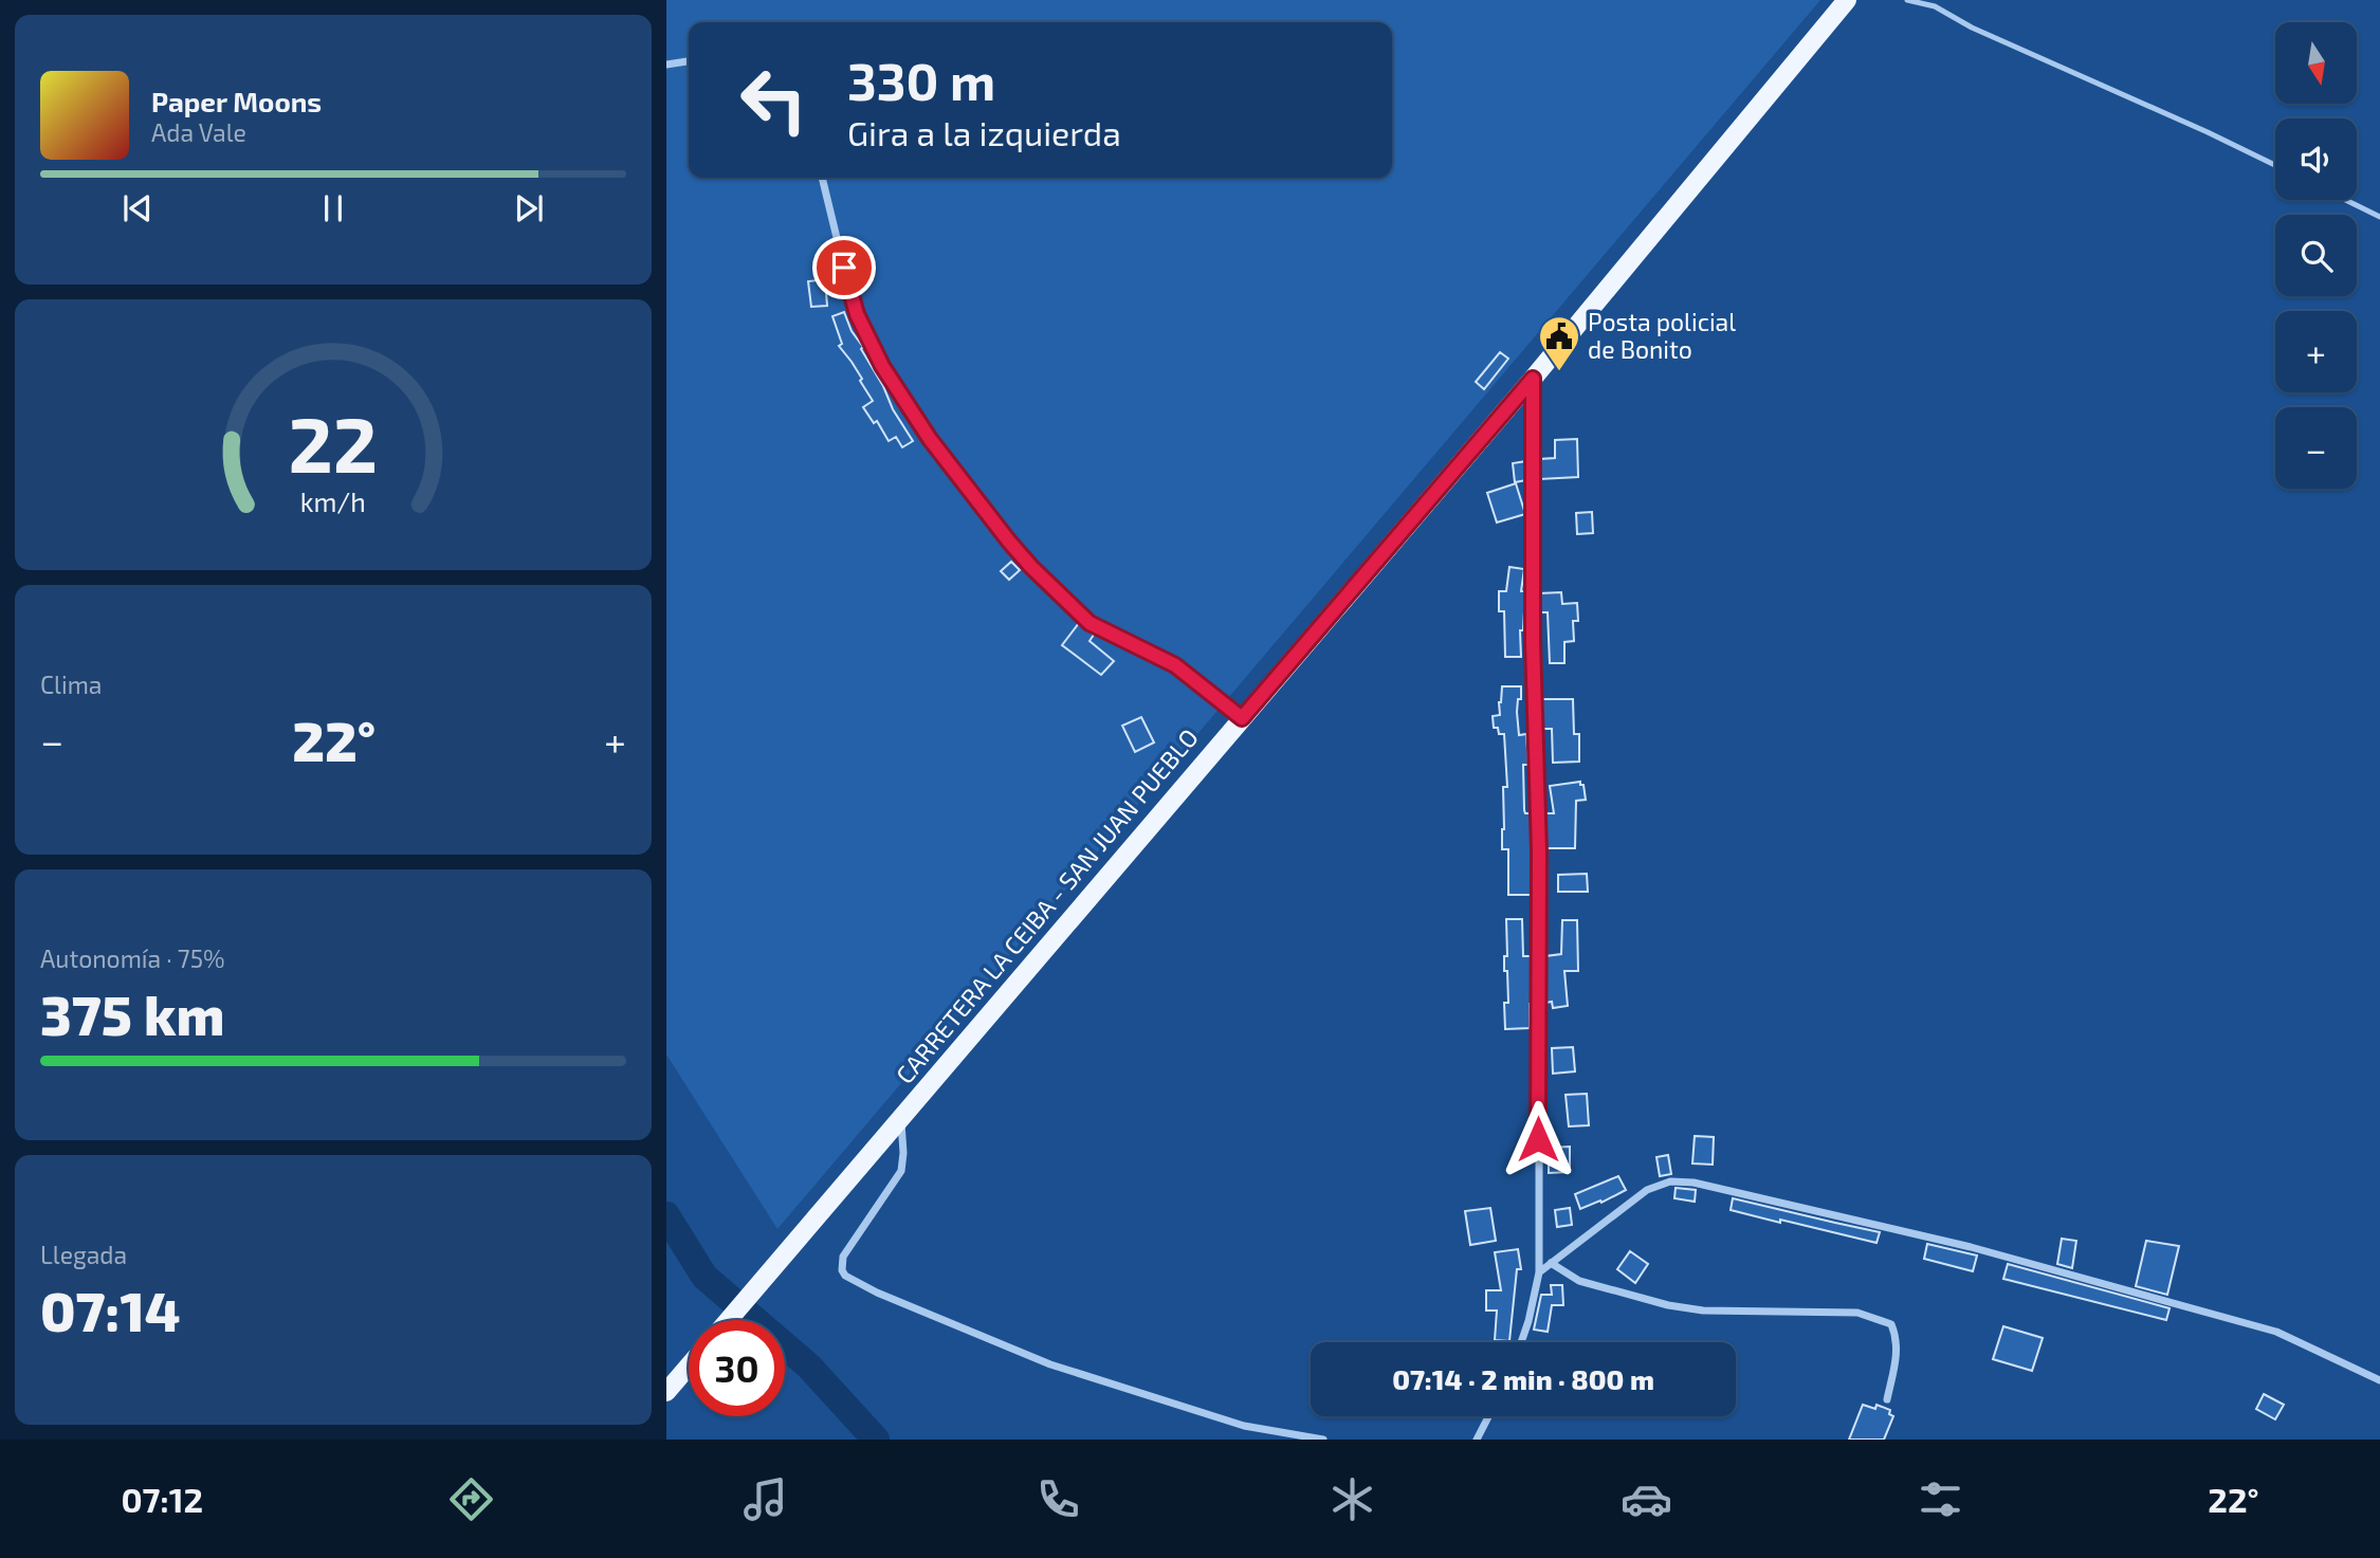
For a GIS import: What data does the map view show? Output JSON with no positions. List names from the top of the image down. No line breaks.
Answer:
{"streets":{"main road":["CARRETERA LA CEIBA - SAN JUAN PUEBLO"]},"places":{"public building":["Posta policial de Bonito"]},"north":"bottom","page":{"map_buttons":["+","−"],"turn":["330 m","Gira a la izquierda"],"song":["Paper Moons","Ada Vale"],"tile":["Clima",["Autonomía · 75%","375 km"],["Llegada","07:14"]],"heat":["−","22°","+"],"limit":"30","trip":"07:14 · 2 min · 800 m","tabs":["07:12","22°"],"gauge":["22","km/h"]}}
